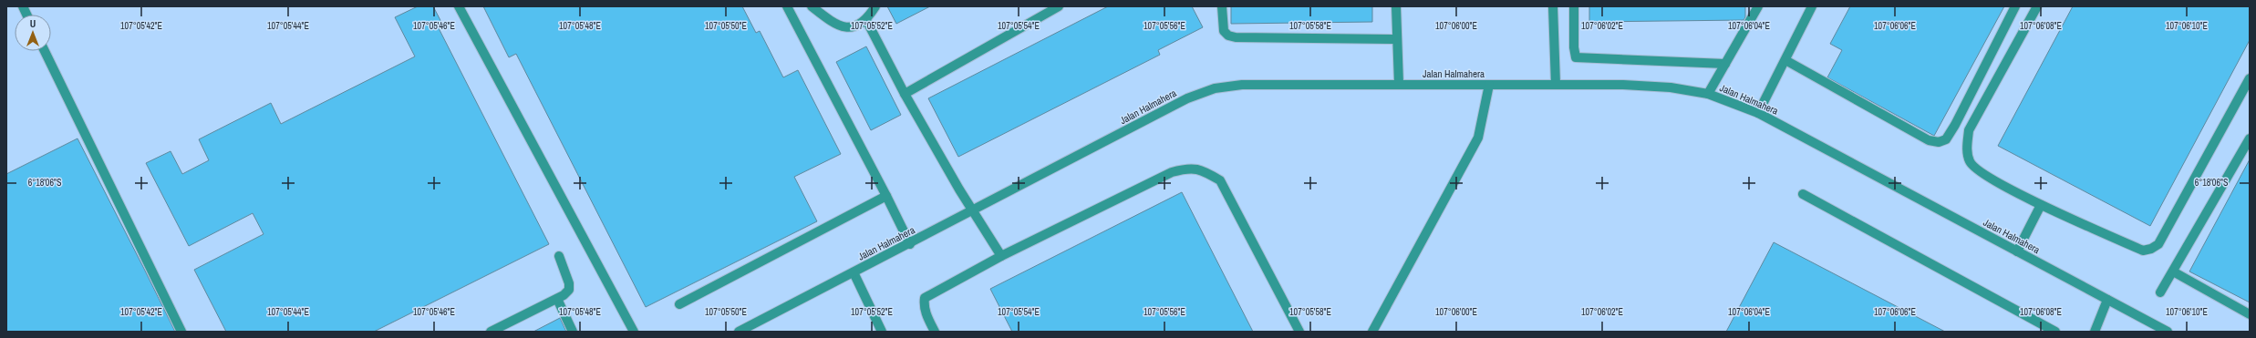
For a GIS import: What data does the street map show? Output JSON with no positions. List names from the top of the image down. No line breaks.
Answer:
{"streets":{"street":["Jalan Halmahera"]},"north":"top","coordinates":["107°05'42\"E","107°05'44\"E","107°05'46\"E","107°05'48\"E","107°05'50\"E","107°05'52\"E","107°05'54\"E","107°05'56\"E","107°05'58\"E","107°06'00\"E","107°06'02\"E","107°06'04\"E","107°06'06\"E","107°06'08\"E","107°06'10\"E","6°18'06\"S"]}
